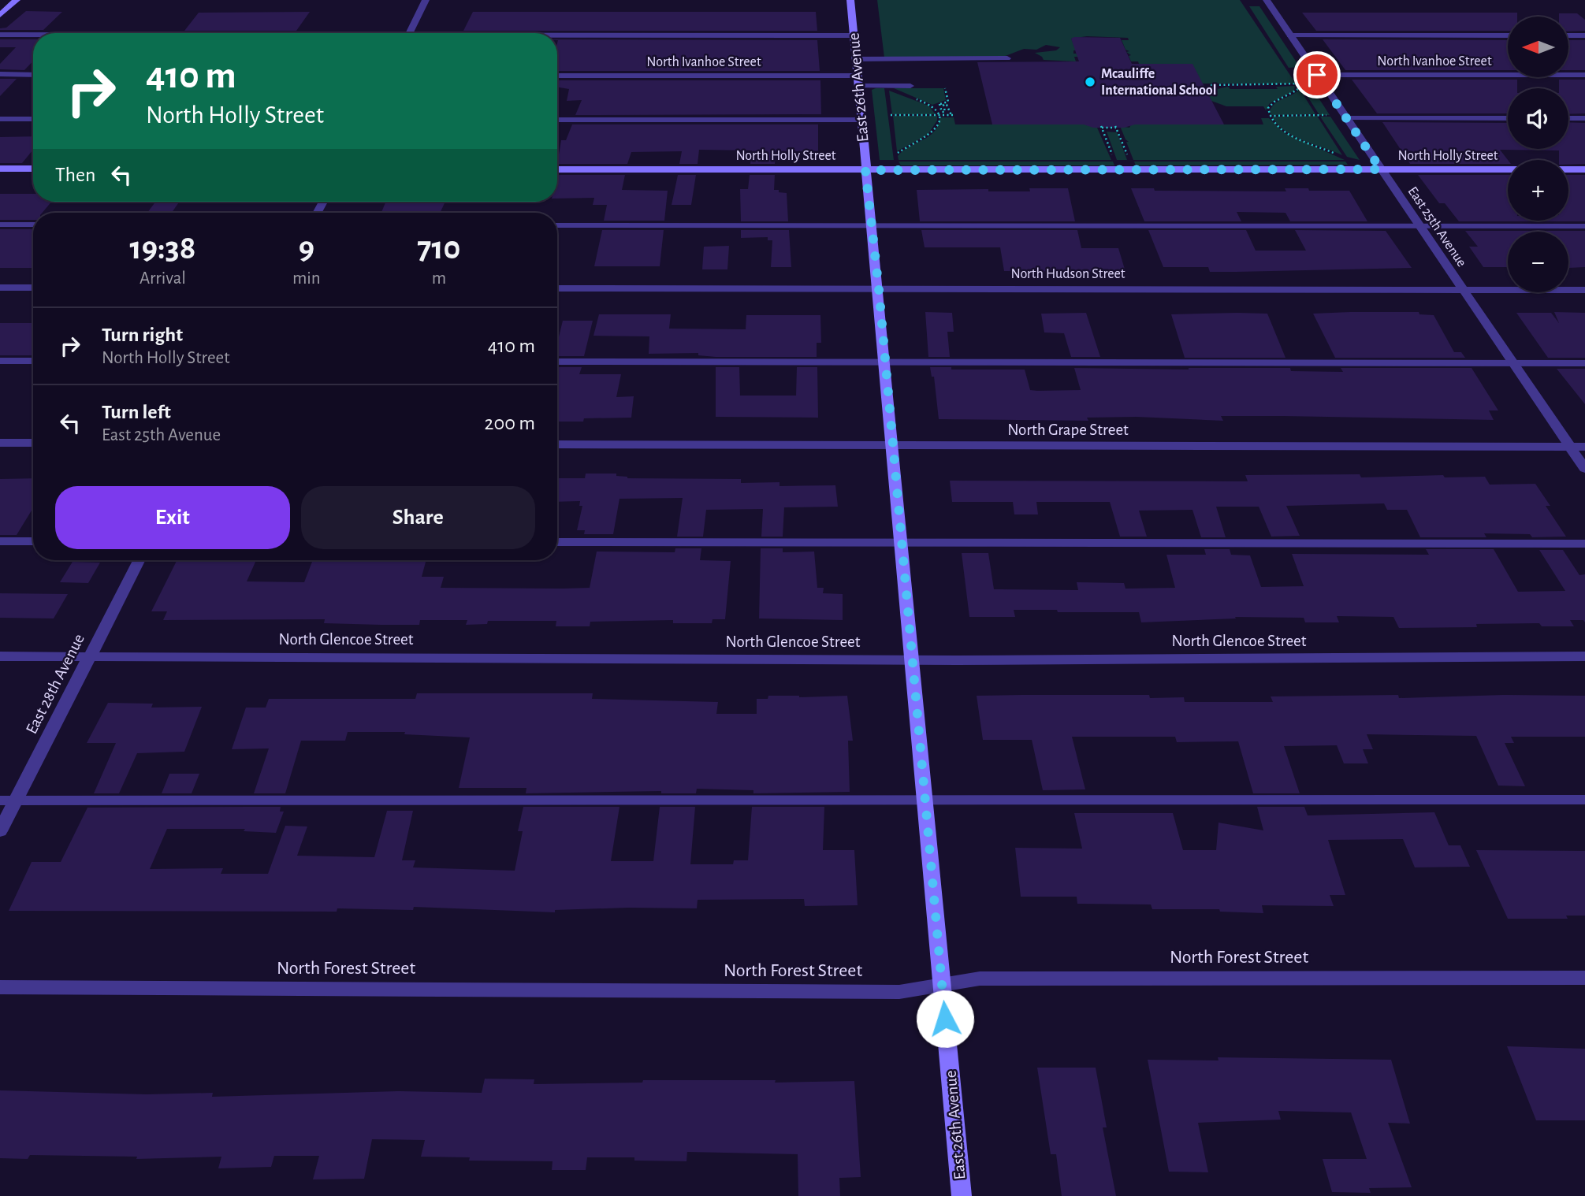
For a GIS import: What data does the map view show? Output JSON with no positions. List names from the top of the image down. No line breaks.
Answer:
{"streets":{"street":["North Ivanhoe Street","East 26th Avenue","North Holly Street","East 25th Avenue","North Hudson Street","North Grape Street","North Glencoe Street","East 28th Avenue","North Forest Street"]},"crossings":[["North Ivanhoe Street","East 26th Avenue"],["North Ivanhoe Street","East 25th Avenue"],["East 26th Avenue","North Holly Street"],["East 26th Avenue","North Hudson Street"],["East 26th Avenue","North Grape Street"],["East 26th Avenue","North Glencoe Street"],["East 26th Avenue","North Forest Street"],["North Holly Street","East 25th Avenue"],["East 25th Avenue","North Hudson Street"],["East 25th Avenue","North Grape Street"],["North Glencoe Street","East 28th Avenue"]],"places":["Mcauliffe International School"],"north":"left","page":{"map_buttons":["+","−"],"turn":["410 m","North Holly Street"],"then":"Then","eta":["19:38","Arrival","9","min","710","m"],"list":[{"name":"Turn right","note":"North Holly Street","value":"410 m"},{"name":"Turn left","note":"East 25th Avenue","value":"200 m"}],"buttons":["Exit","Share"]}}
